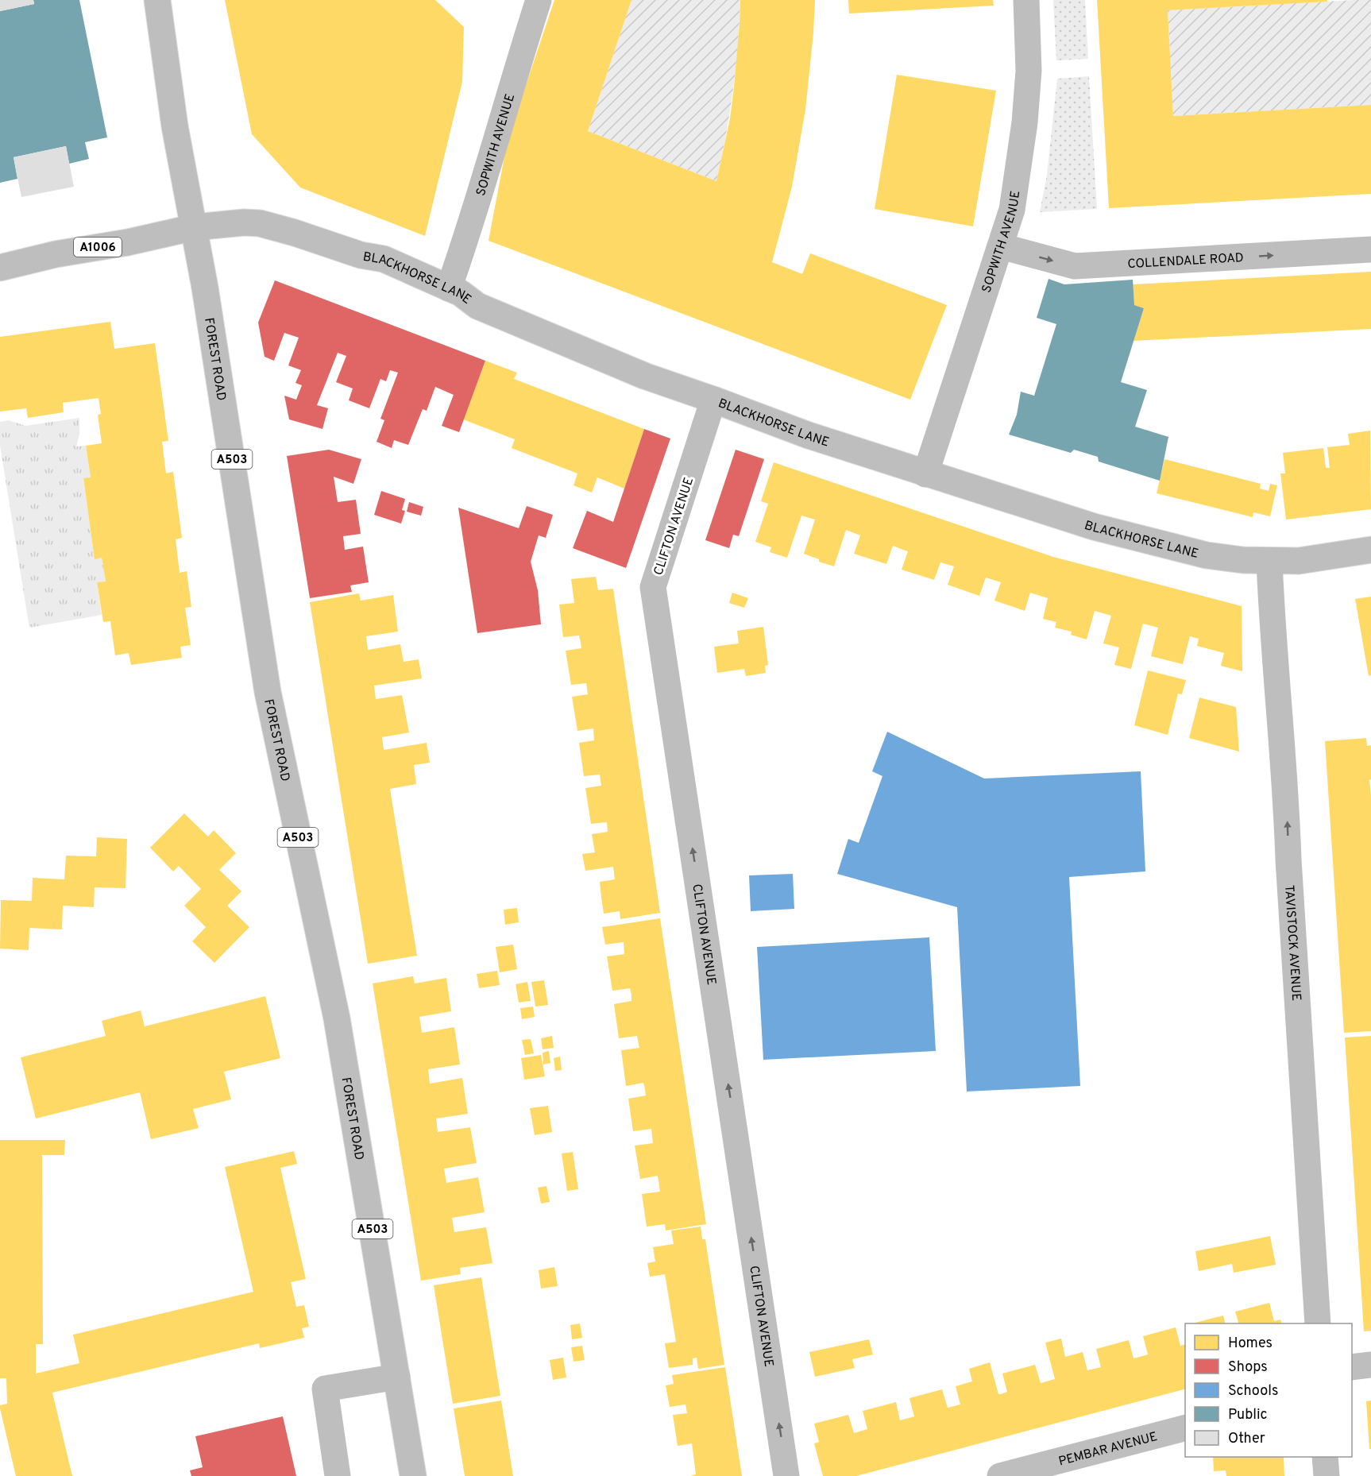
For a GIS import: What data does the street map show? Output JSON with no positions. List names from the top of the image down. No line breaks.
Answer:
{"streets":{"street":["SOPWITH AVENUE","A1006","COLLENDALE ROAD","BLACKHORSE LANE","FOREST ROAD","A503","CLIFTON AVENUE","TAVISTOCK AVENUE","PEMBAR AVENUE"]},"crossings":[["SOPWITH AVENUE","COLLENDALE ROAD"],["SOPWITH AVENUE","BLACKHORSE LANE"],["A1006","BLACKHORSE LANE"],["A1006","FOREST ROAD"],["BLACKHORSE LANE","FOREST ROAD"],["BLACKHORSE LANE","CLIFTON AVENUE"],["BLACKHORSE LANE","TAVISTOCK AVENUE"]],"one_way":["COLLENDALE ROAD","CLIFTON AVENUE","TAVISTOCK AVENUE"],"legend":["Homes","Shops","Schools","Public","Other"]}
